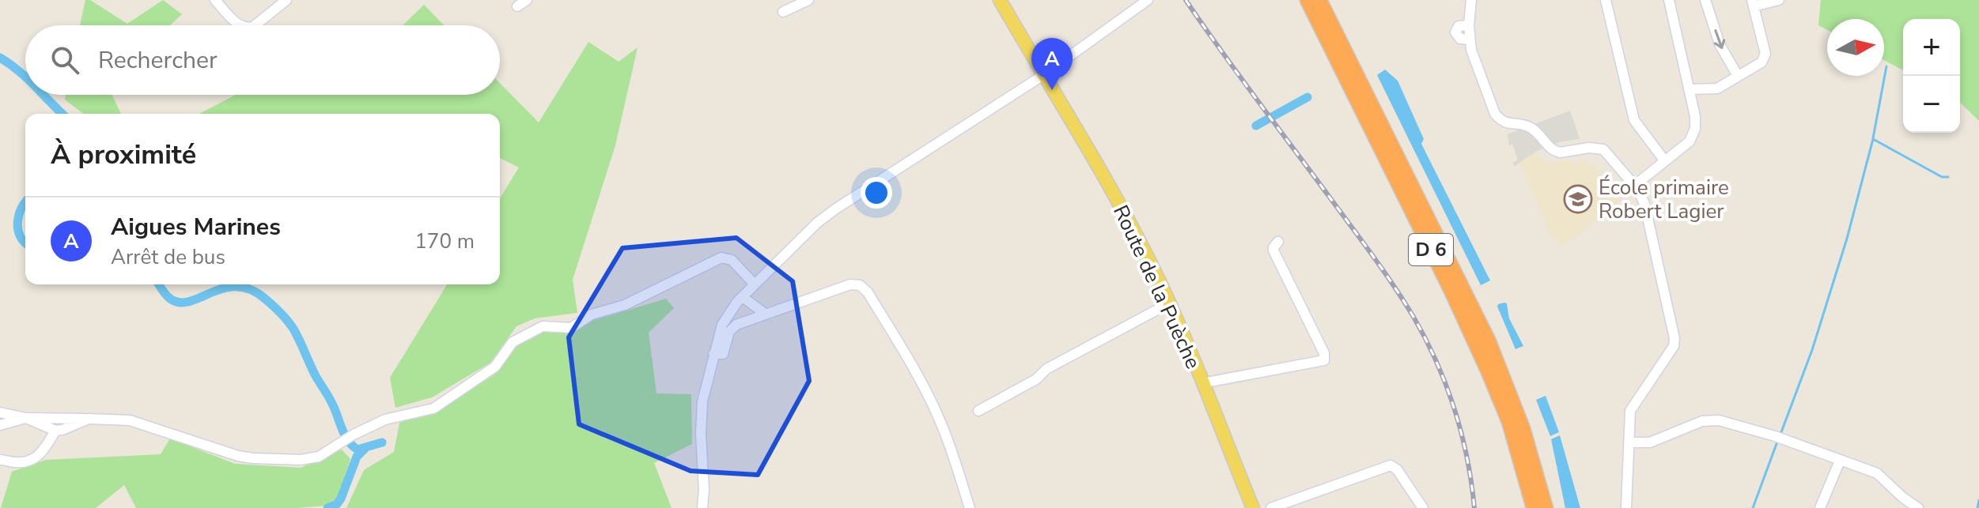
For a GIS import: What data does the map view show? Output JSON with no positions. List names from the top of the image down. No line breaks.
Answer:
{"streets":{"highway":["D 6"],"main road":["Route de la Puèche"]},"places":{"school or university":["École primaire Robert Lagier"]},"north":"right","page":{"map_buttons":["+","−"],"search":"Rechercher","pins":"A","heading":"À proximité","list":[{"mark":"A","name":"Aigues Marines","note":"Arrêt de bus","value":"170 m"}]}}
